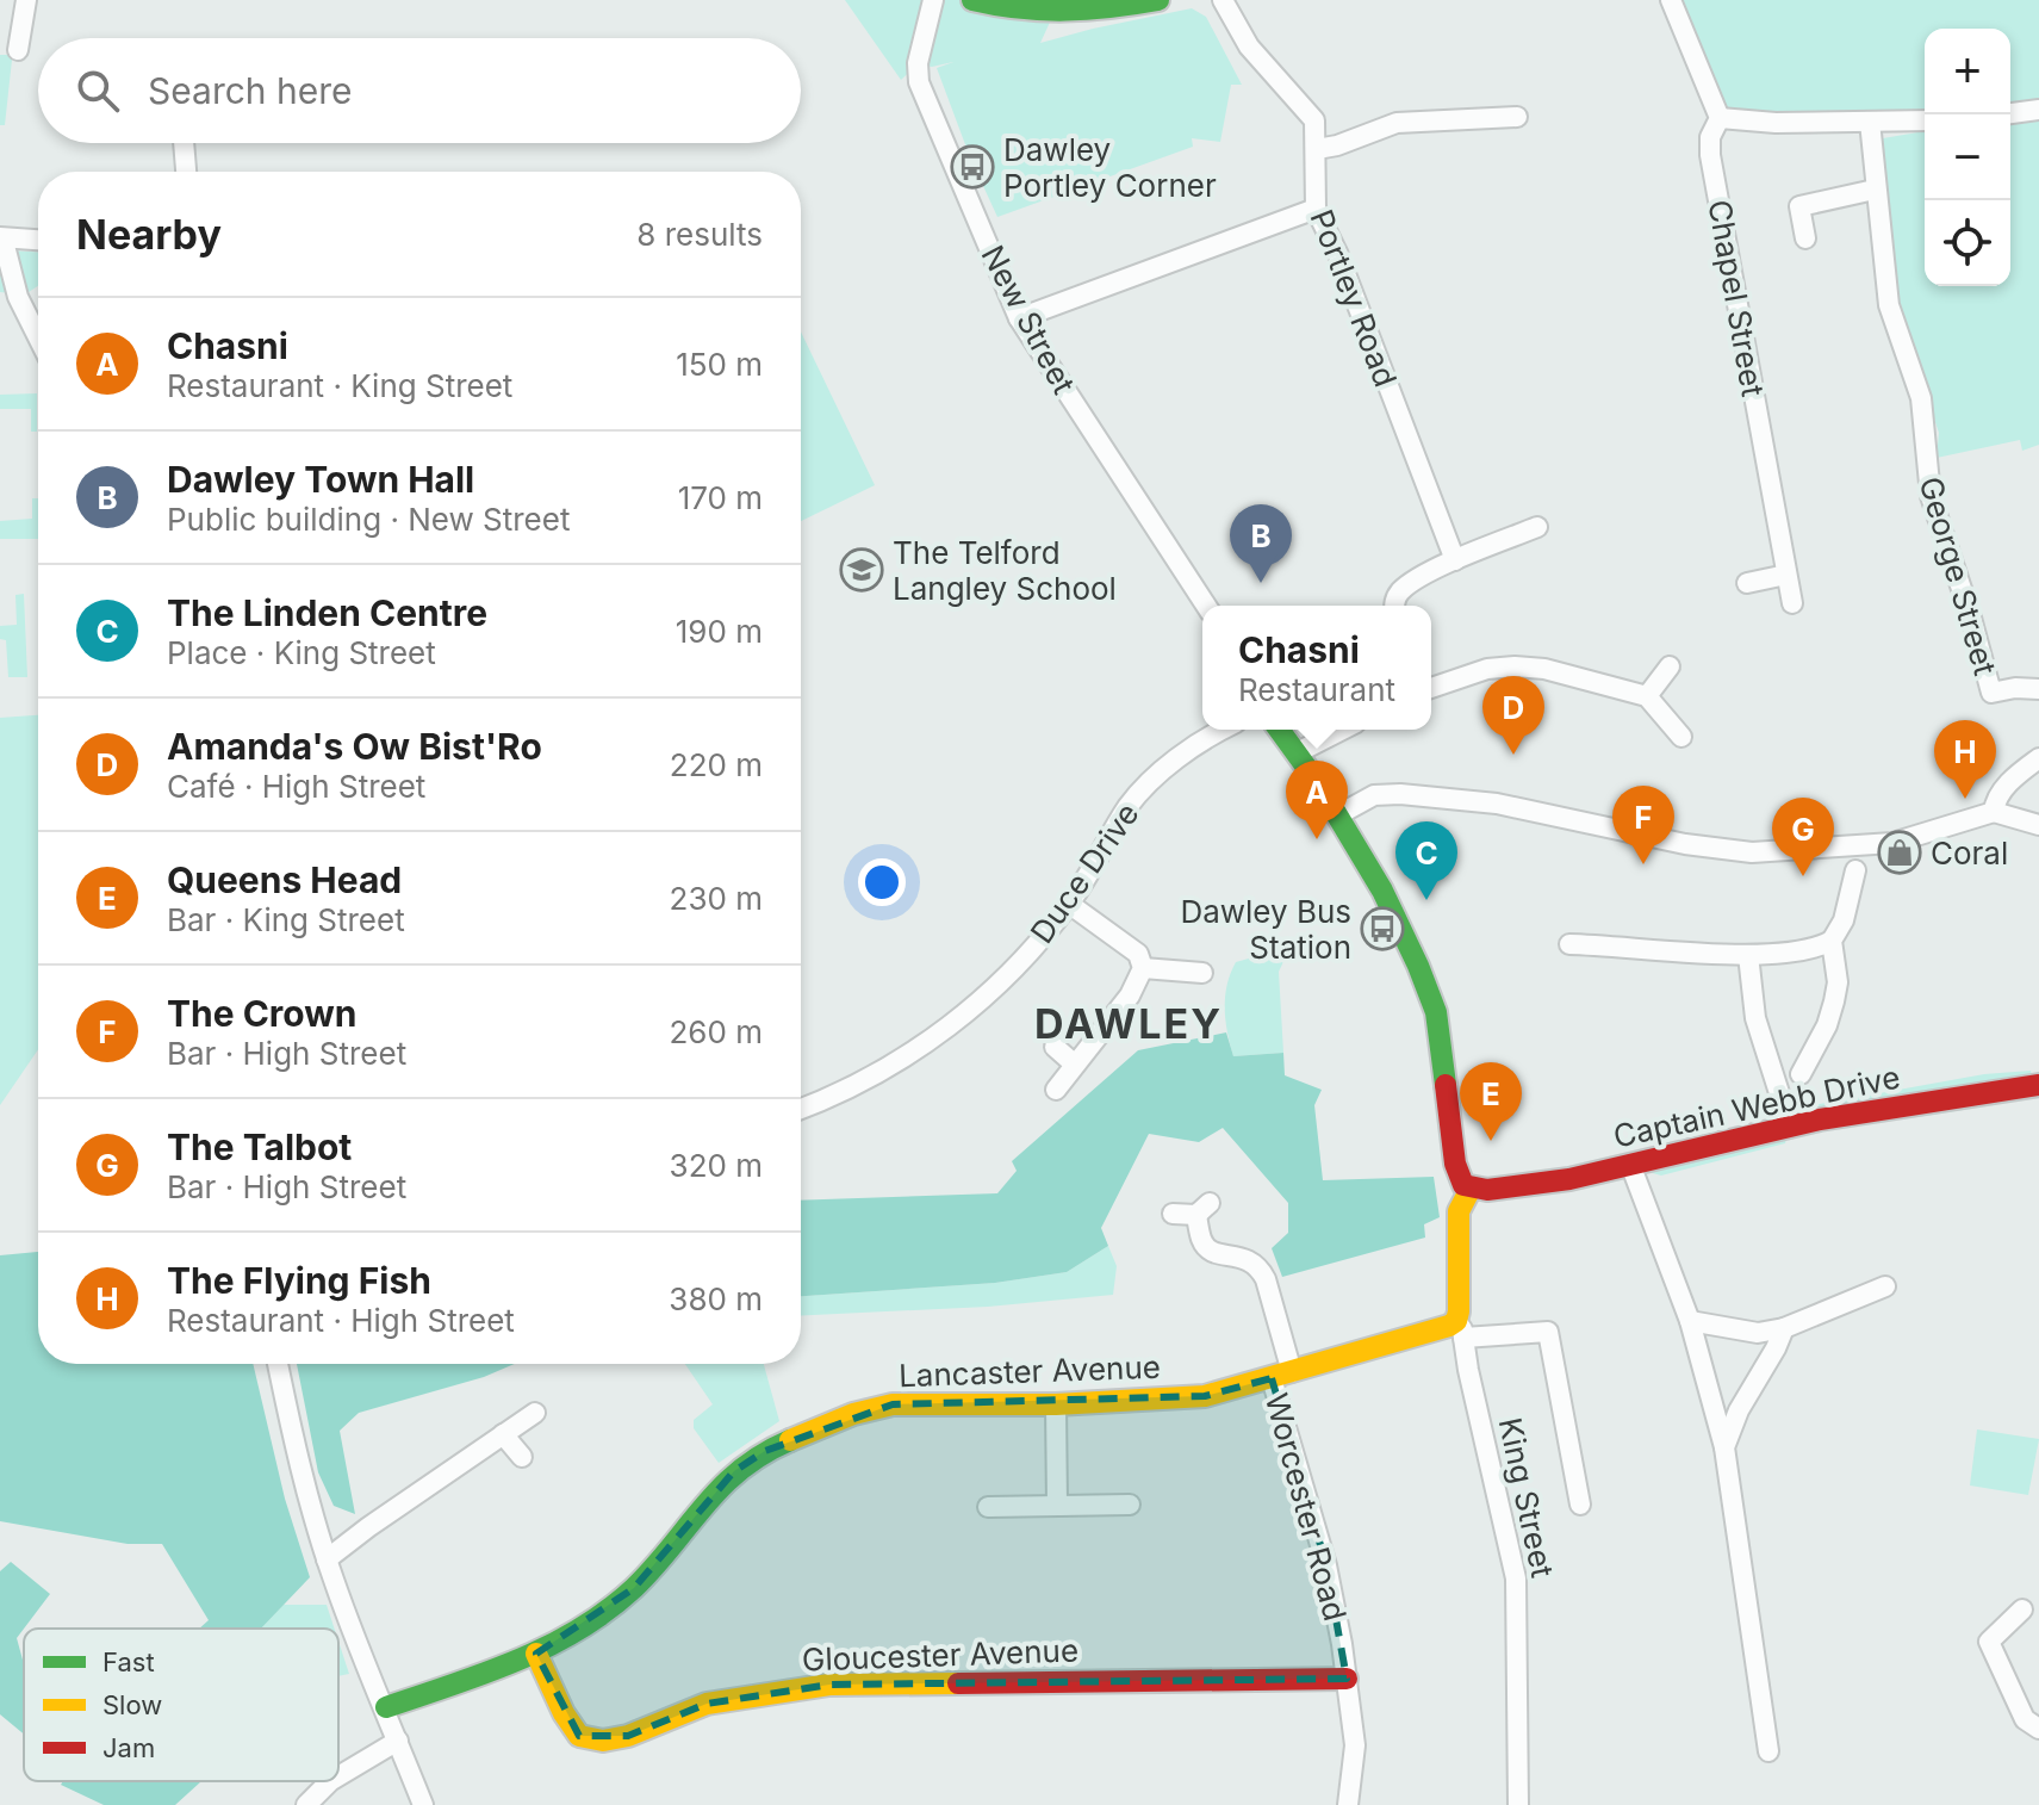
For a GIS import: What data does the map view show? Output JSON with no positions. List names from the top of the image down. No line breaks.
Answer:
{"streets":{"street":["Portley Road","Chapel Street","New Street","George Street","Duce Drive","Captain Webb Drive","Lancaster Avenue","King Street","Worcester Road","Gloucester Avenue"]},"crossings":[["Lancaster Avenue","King Street"],["Lancaster Avenue","Worcester Road"],["Lancaster Avenue","Gloucester Avenue"],["Worcester Road","Gloucester Avenue"]],"districts":["DAWLEY"],"places":{"bus stop":["Dawley Portley Corner","Dawley Bus Station"],"school or university":["The Telford Langley School"],"shop":["Coral"]},"legend":["Fast","Slow","Jam"],"page":{"map_buttons":["+","−"],"search":"Search here","heading":["Nearby","8 results"],"list":[{"mark":"A","name":"Chasni","note":"Restaurant · King Street","value":"150 m"},{"mark":"B","name":"Dawley Town Hall","note":"Public building · New Street","value":"170 m"},{"mark":"C","name":"The Linden Centre","note":"Place · King Street","value":"190 m"},{"mark":"D","name":"Amanda's Ow Bist'Ro","note":"Café · High Street","value":"220 m"},{"mark":"E","name":"Queens Head","note":"Bar · King Street","value":"230 m"},{"mark":"F","name":"The Crown","note":"Bar · High Street","value":"260 m"},{"mark":"G","name":"The Talbot","note":"Bar · High Street","value":"320 m"},{"mark":"H","name":"The Flying Fish","note":"Restaurant · High Street","value":"380 m"}],"pins":["B","D","H","A","F","G","C","E"],"popup":["Chasni","Restaurant"]}}
